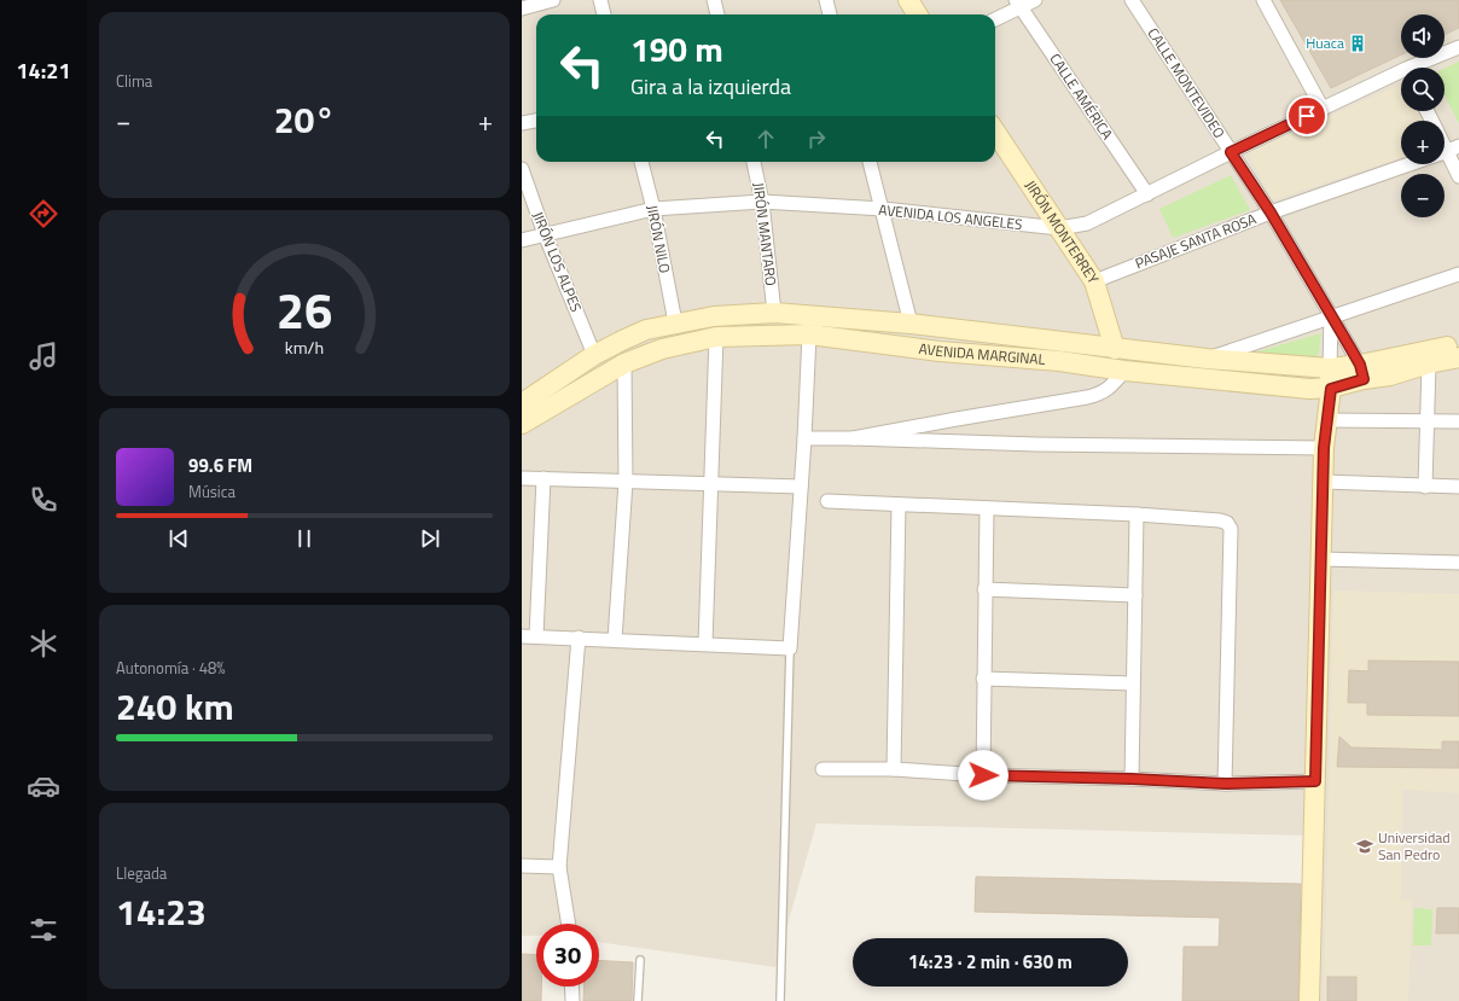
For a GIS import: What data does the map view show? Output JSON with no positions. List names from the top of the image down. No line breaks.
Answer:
{"streets":{"main road":["JIRÓN MONTERREY","AVENIDA MARGINAL"],"street":["CALLE MONTEVIDEO","CALLE AMÉRICA","AVENIDA LOS ANGELES","JIRÓN MANTARO","JIRÓN NILO","PASAJE SANTA ROSA","JIRÓN LOS ALPES"]},"crossings":[["CALLE MONTEVIDEO","AVENIDA LOS ANGELES"],["CALLE MONTEVIDEO","PASAJE SANTA ROSA"],["CALLE MONTEVIDEO","AVENIDA MARGINAL"],["CALLE AMÉRICA","AVENIDA LOS ANGELES"],["AVENIDA LOS ANGELES","JIRÓN MONTERREY"],["AVENIDA LOS ANGELES","JIRÓN MANTARO"],["AVENIDA LOS ANGELES","JIRÓN NILO"],["AVENIDA LOS ANGELES","JIRÓN LOS ALPES"],["JIRÓN MONTERREY","PASAJE SANTA ROSA"],["JIRÓN MONTERREY","AVENIDA MARGINAL"],["JIRÓN MANTARO","AVENIDA MARGINAL"],["JIRÓN NILO","AVENIDA MARGINAL"],["JIRÓN LOS ALPES","AVENIDA MARGINAL"]],"places":{"building":["Huaca"],"school or university":["Universidad San Pedro"]},"page":{"tabs":"14:21","tile":["Clima",["Autonomía · 48%","240 km"],["Llegada","14:23"]],"map_buttons":["+","−"],"turn":["190 m","Gira a la izquierda"],"heat":["−","20°","+"],"song":["99.6 FM","Música"],"limit":"30","trip":"14:23 · 2 min · 630 m","gauge":["26","km/h"]}}
